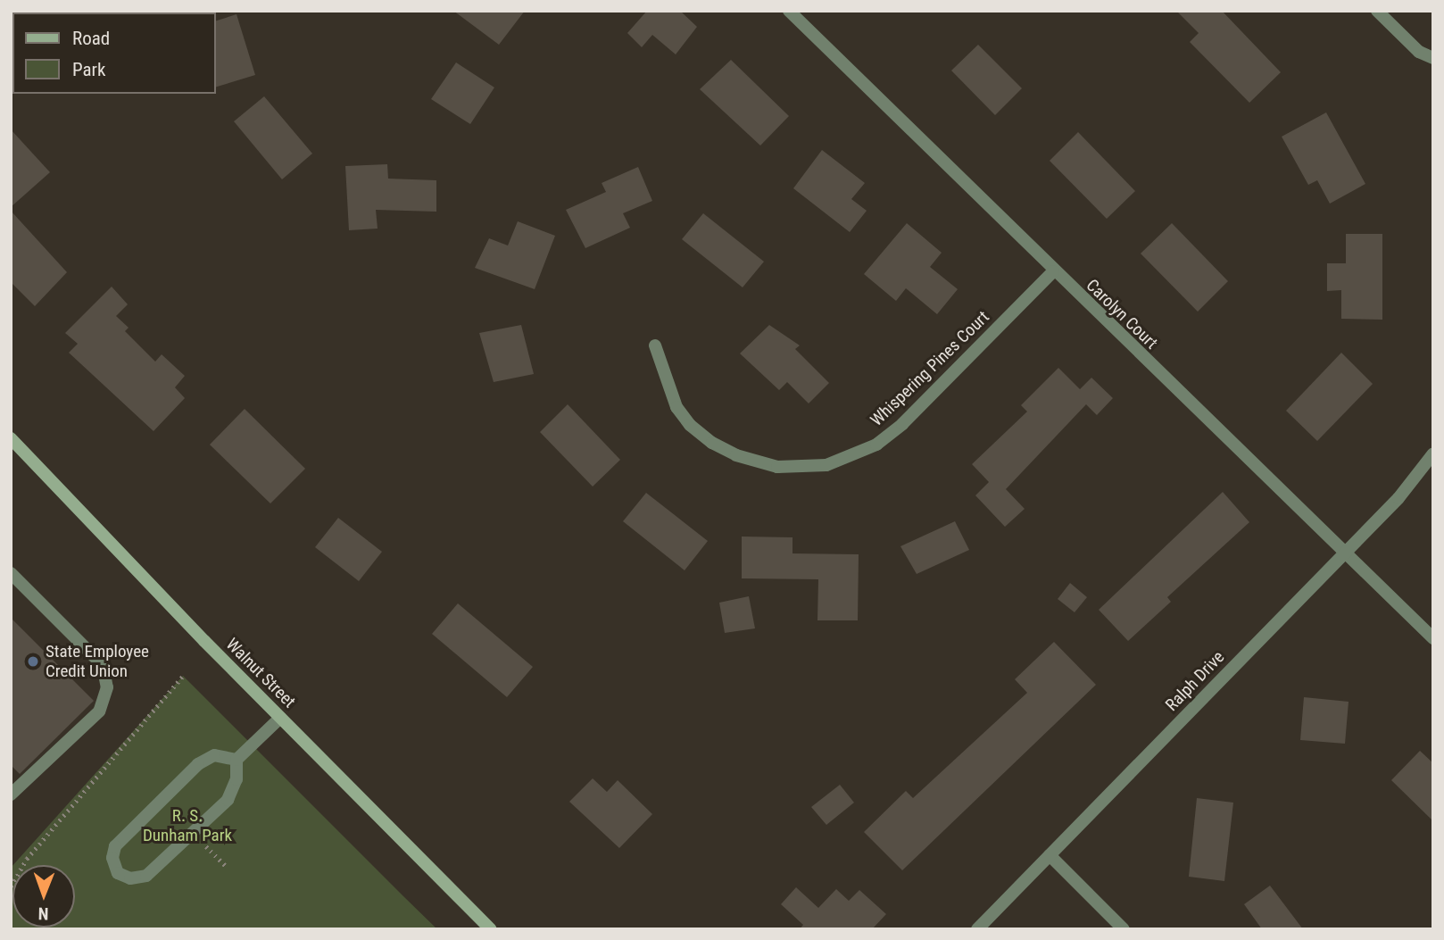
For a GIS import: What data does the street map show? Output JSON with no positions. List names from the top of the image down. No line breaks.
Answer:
{"streets":{"main road":["Walnut Street"],"street":["Carolyn Court","Whispering Pines Court","Ralph Drive"]},"crossings":[["Carolyn Court","Whispering Pines Court"],["Carolyn Court","Ralph Drive"]],"parks":["R. S. Dunham Park"],"places":["State Employee Credit Union"],"legend":["Road","Park"],"north":"bottom"}
